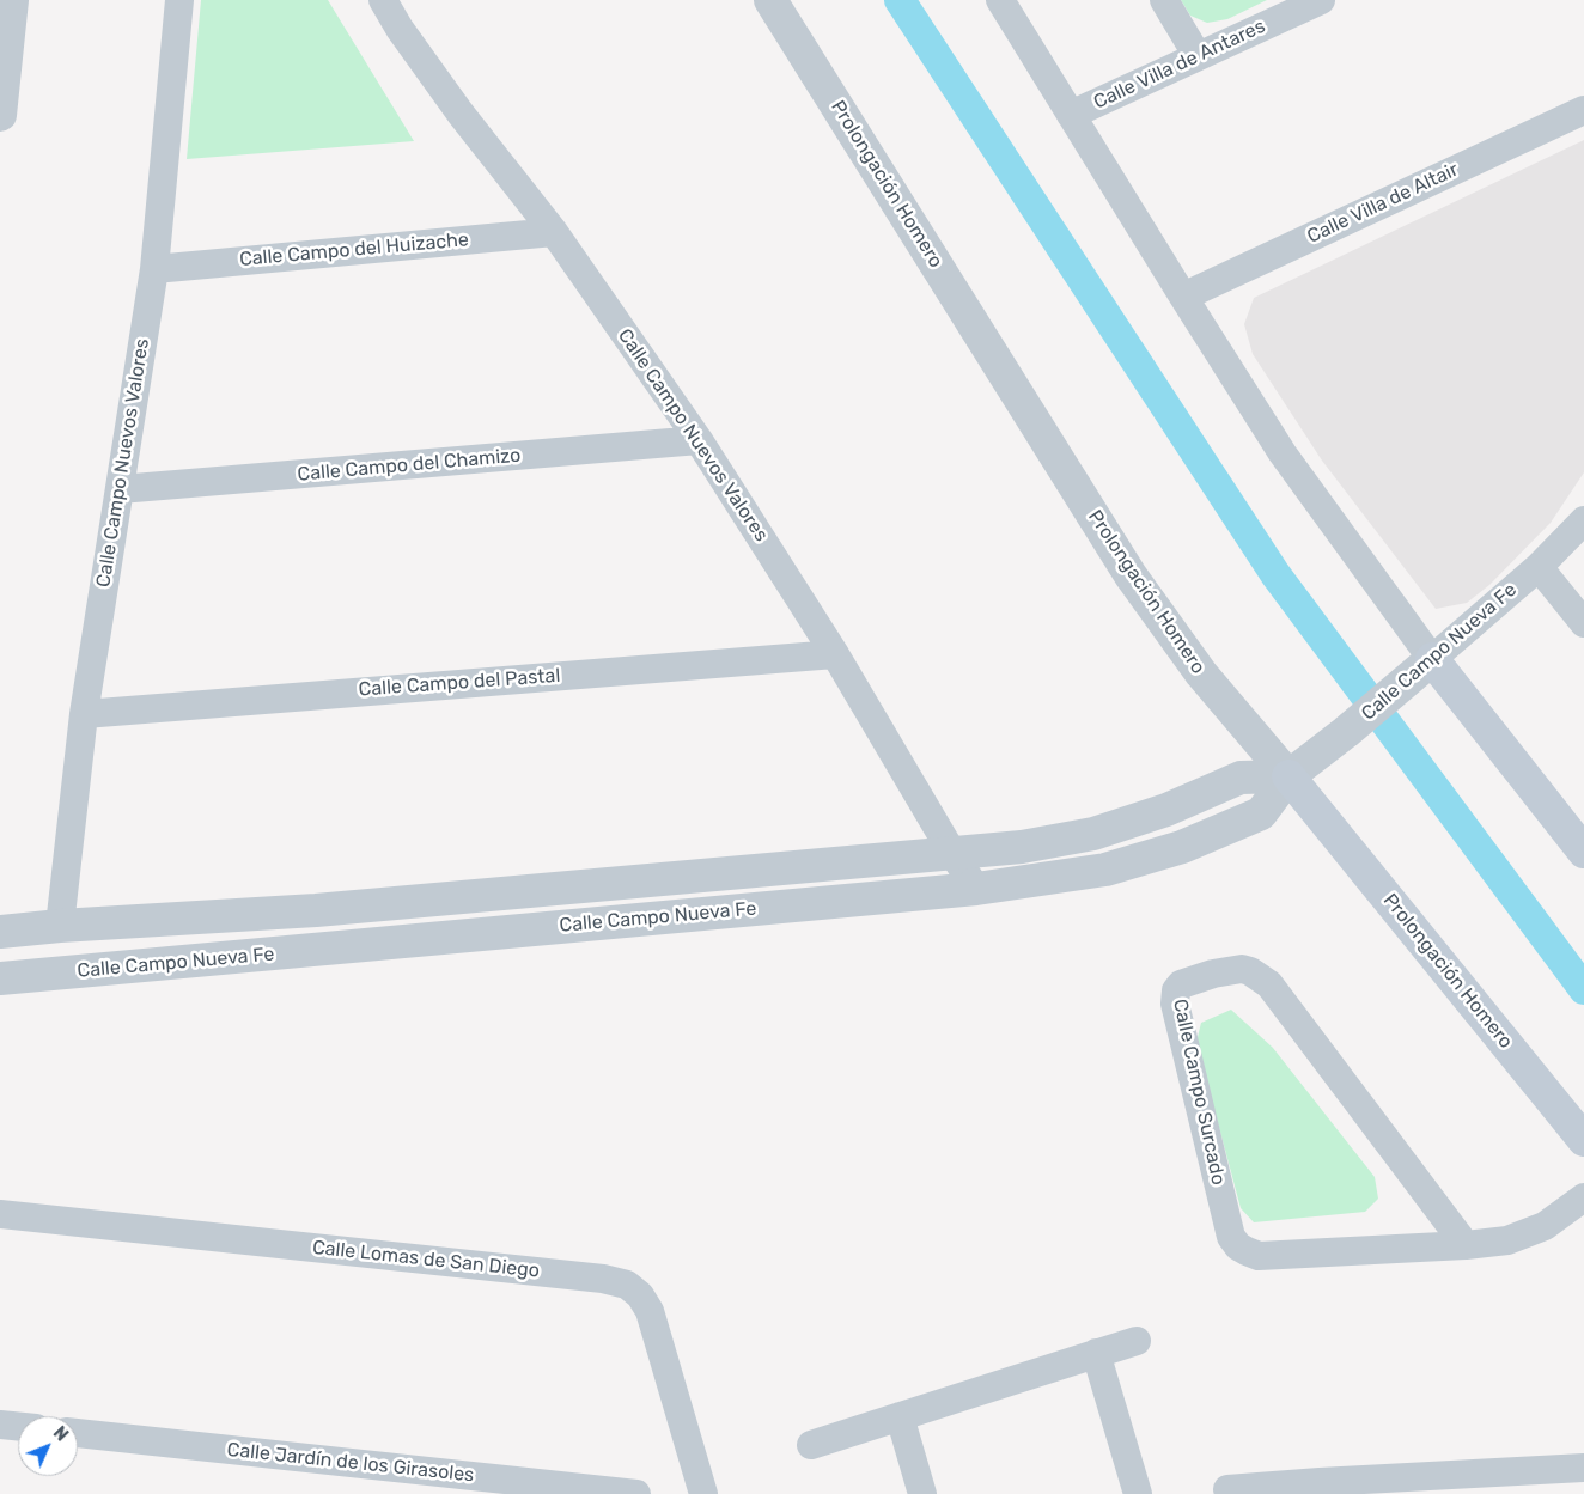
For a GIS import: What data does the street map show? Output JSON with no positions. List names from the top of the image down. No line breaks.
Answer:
{"streets":{"main road":["Prolongación Homero"],"street":["Calle Villa de Antares","Calle Villa de Altair","Calle Campo del Huizache","Calle Campo Nuevos Valores","Calle Campo del Chamizo","Calle Campo Nueva Fe","Calle Campo del Pastal","Calle Campo Surcado","Calle Lomas de San Diego","Calle Jardín de los Girasoles"]},"crossings":[["Prolongación Homero","Calle Campo Nueva Fe"],["Calle Campo del Huizache","Calle Campo Nuevos Valores"],["Calle Campo Nuevos Valores","Calle Campo del Chamizo"],["Calle Campo Nuevos Valores","Calle Campo Nueva Fe"],["Calle Campo Nuevos Valores","Calle Campo del Pastal"]],"north":"top right"}
